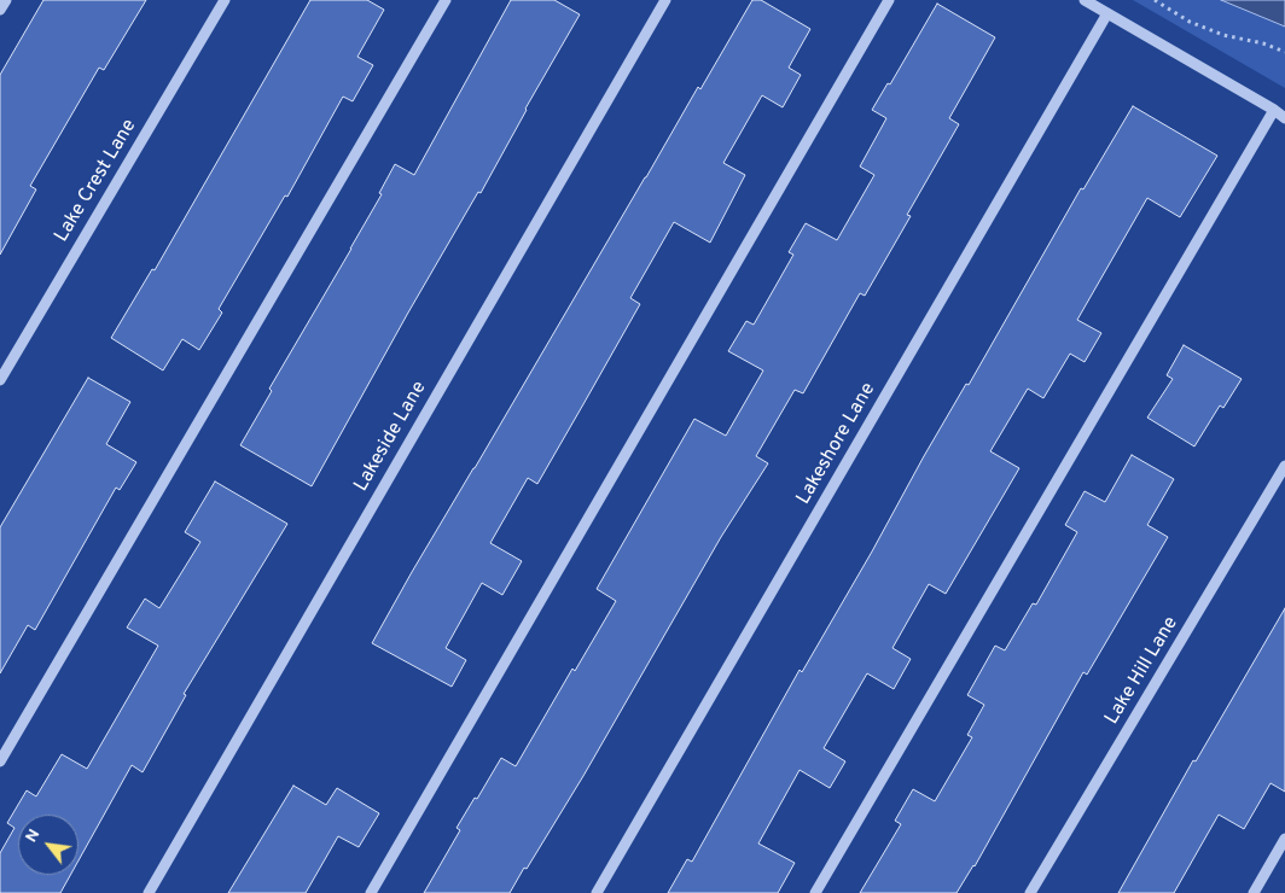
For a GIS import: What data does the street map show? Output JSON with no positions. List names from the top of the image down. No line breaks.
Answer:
{"streets":{"street":["Lake Crest Lane","Lakeside Lane","Lakeshore Lane","Lake Hill Lane"]},"north":"top left"}
